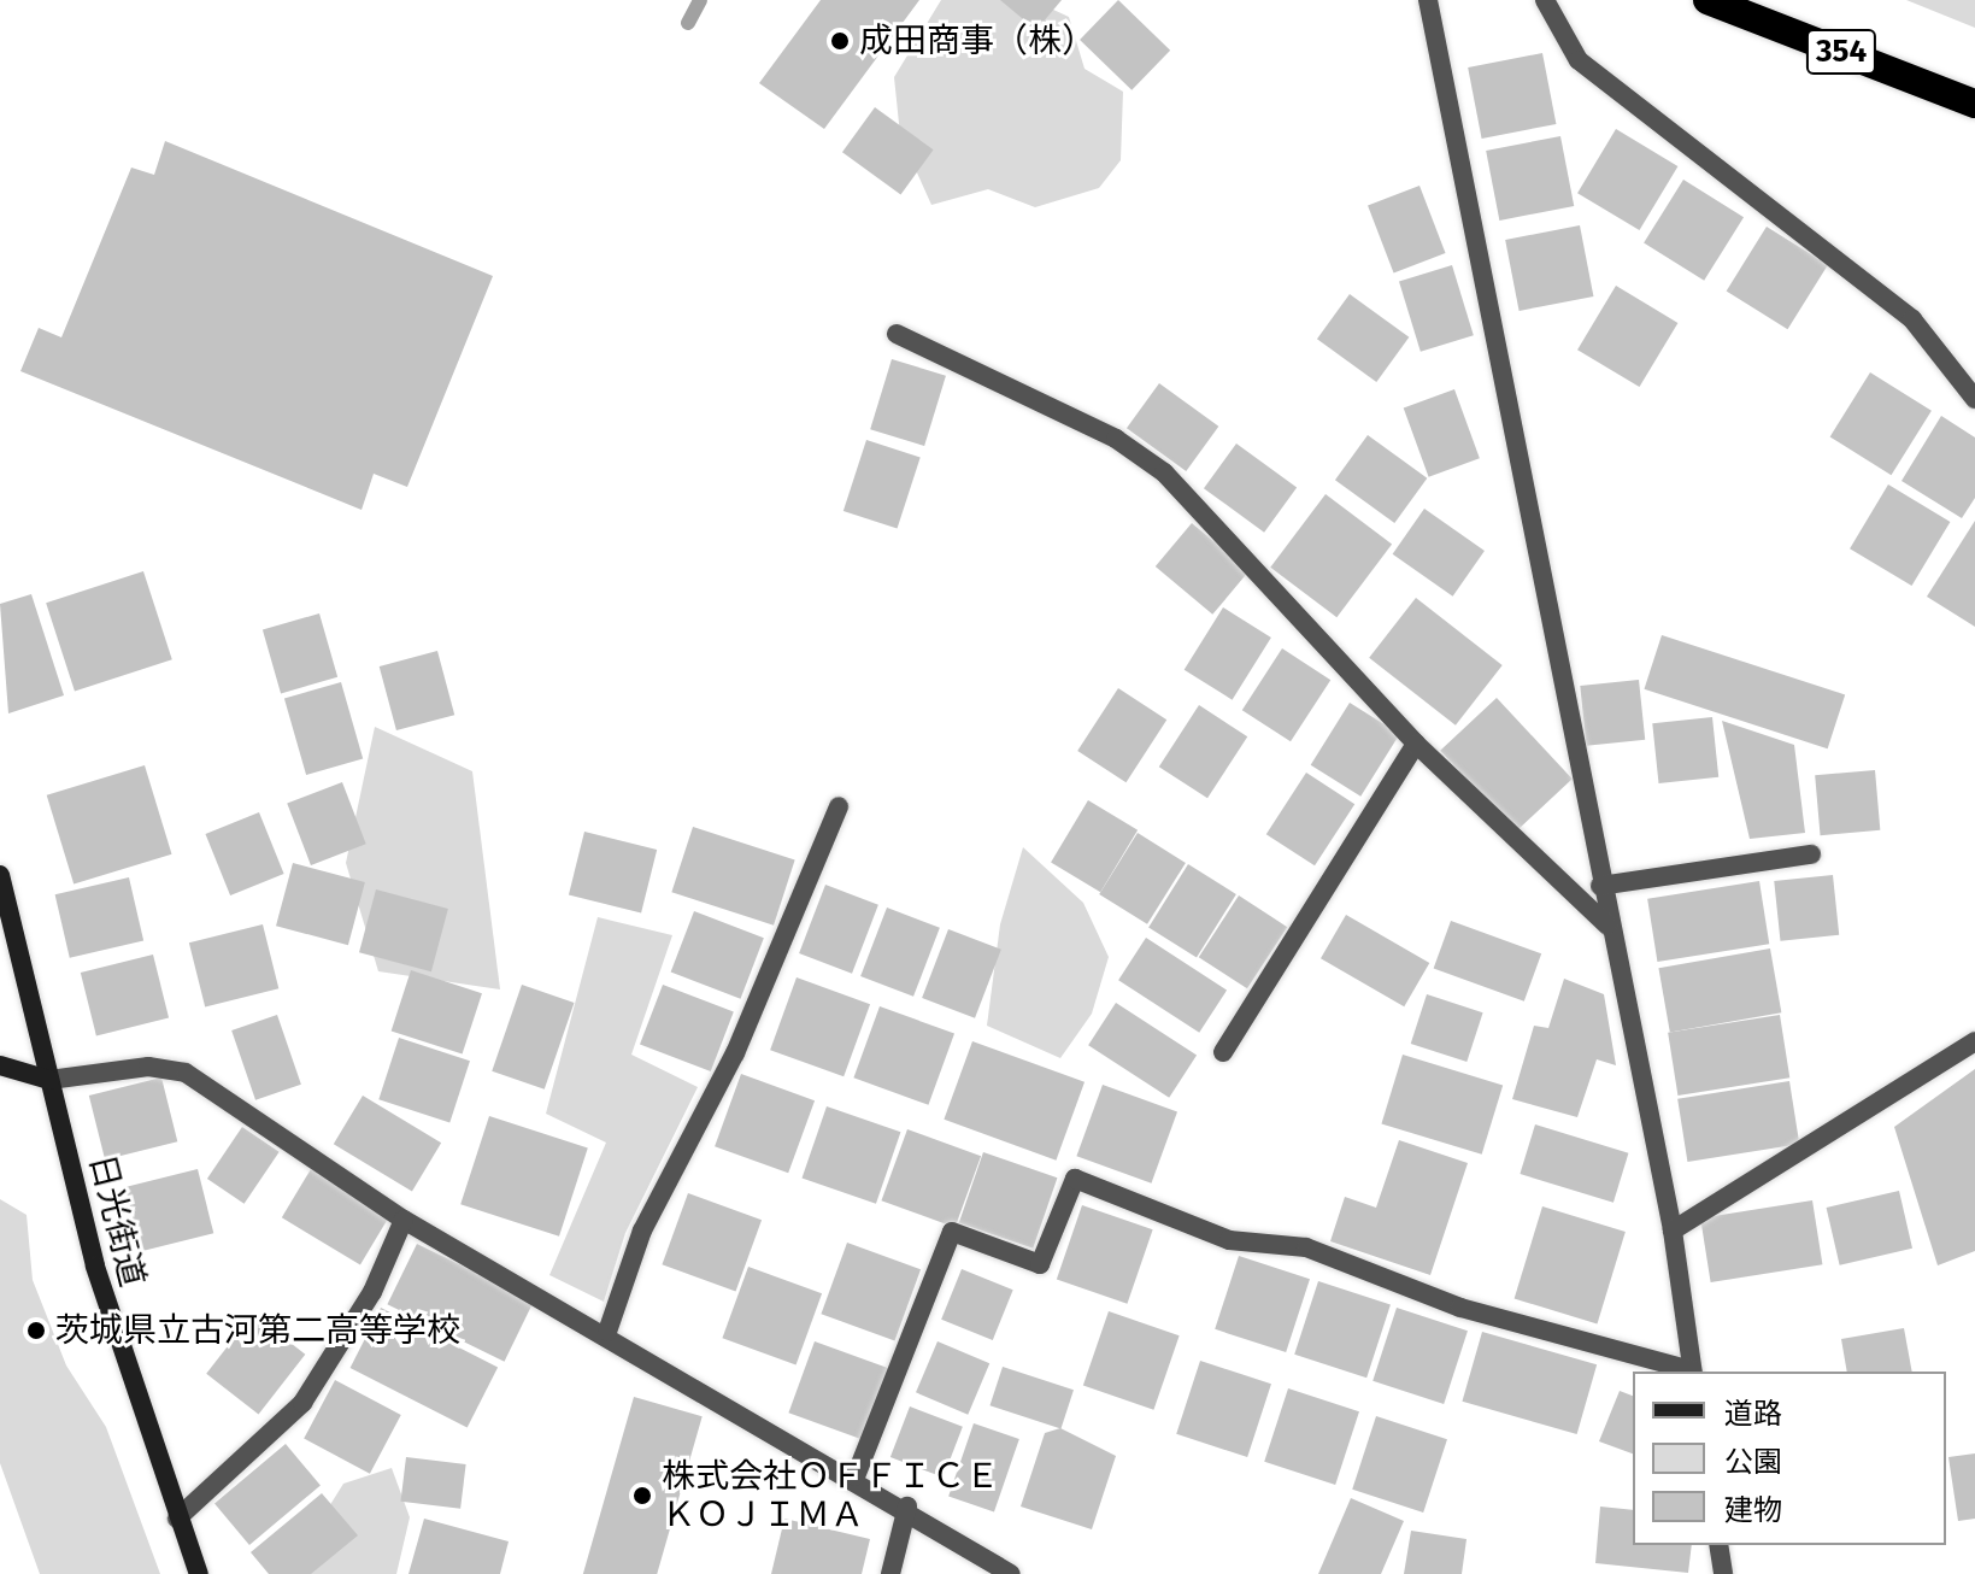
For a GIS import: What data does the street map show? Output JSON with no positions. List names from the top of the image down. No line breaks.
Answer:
{"streets":{"highway":["354"],"main road":["日光街道"]},"places":["成田商事（株）","茨城県立古河第二高等学校","株式会社ＯＦＦＩＣＥ ＫＯＪＩＭＡ"],"legend":["道路","公園","建物"]}
